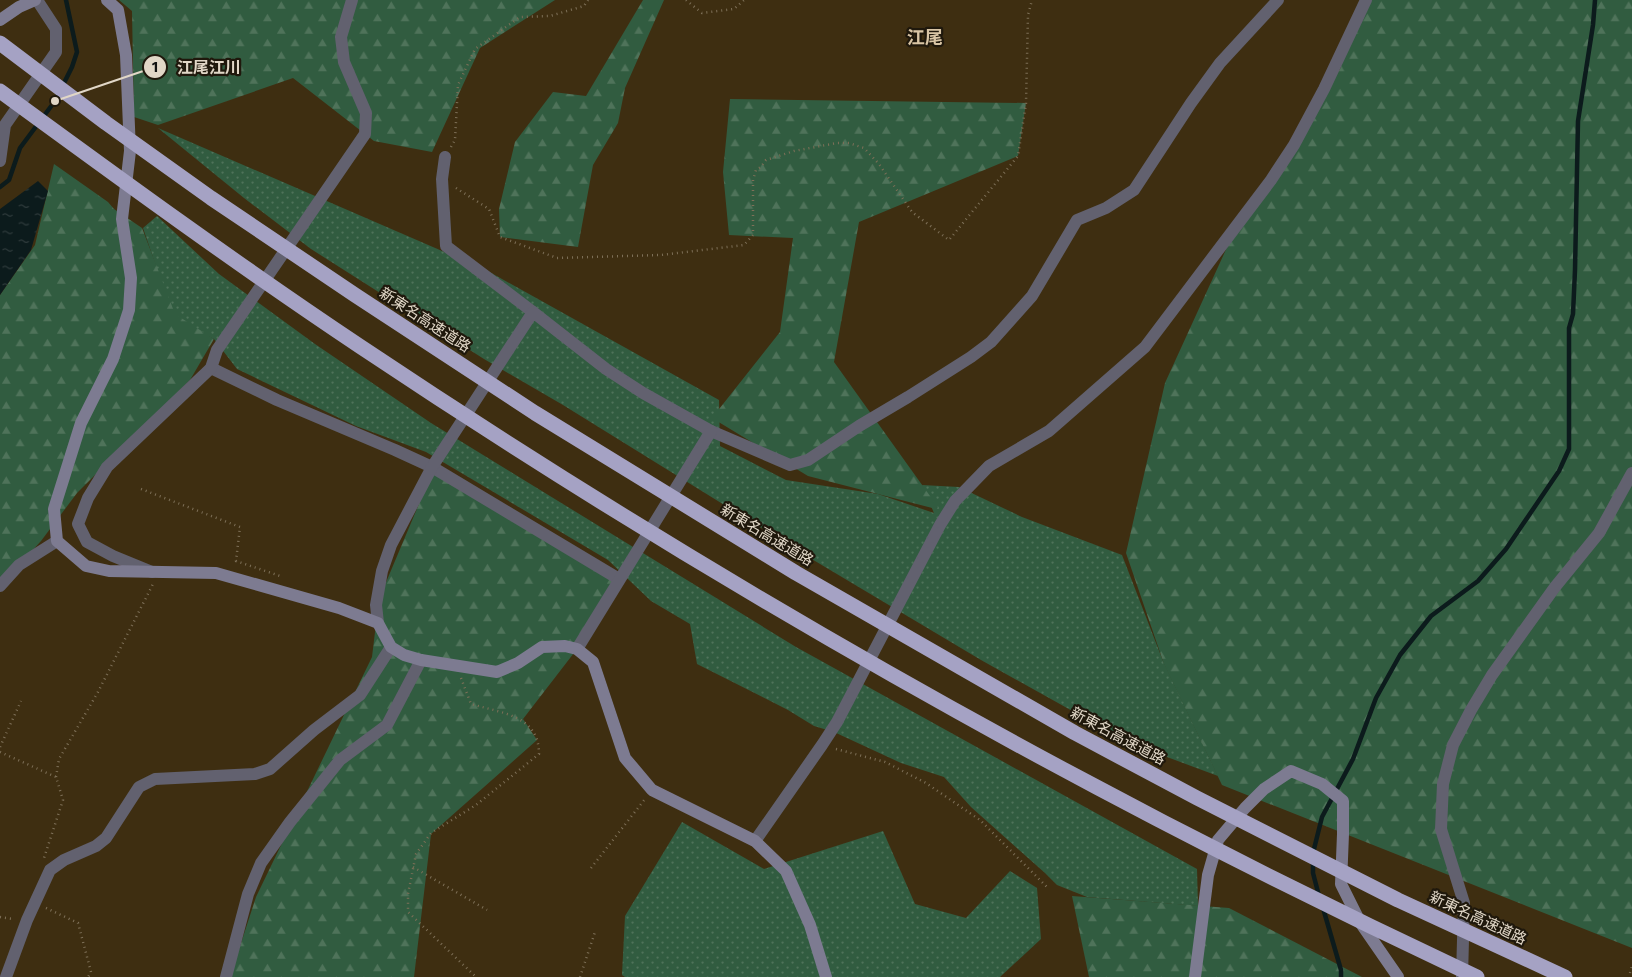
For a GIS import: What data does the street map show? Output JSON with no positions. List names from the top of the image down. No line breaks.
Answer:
{"streets":{"highway":["新東名高速道路"]},"districts":["江尾"],"places":["江尾江川"]}
